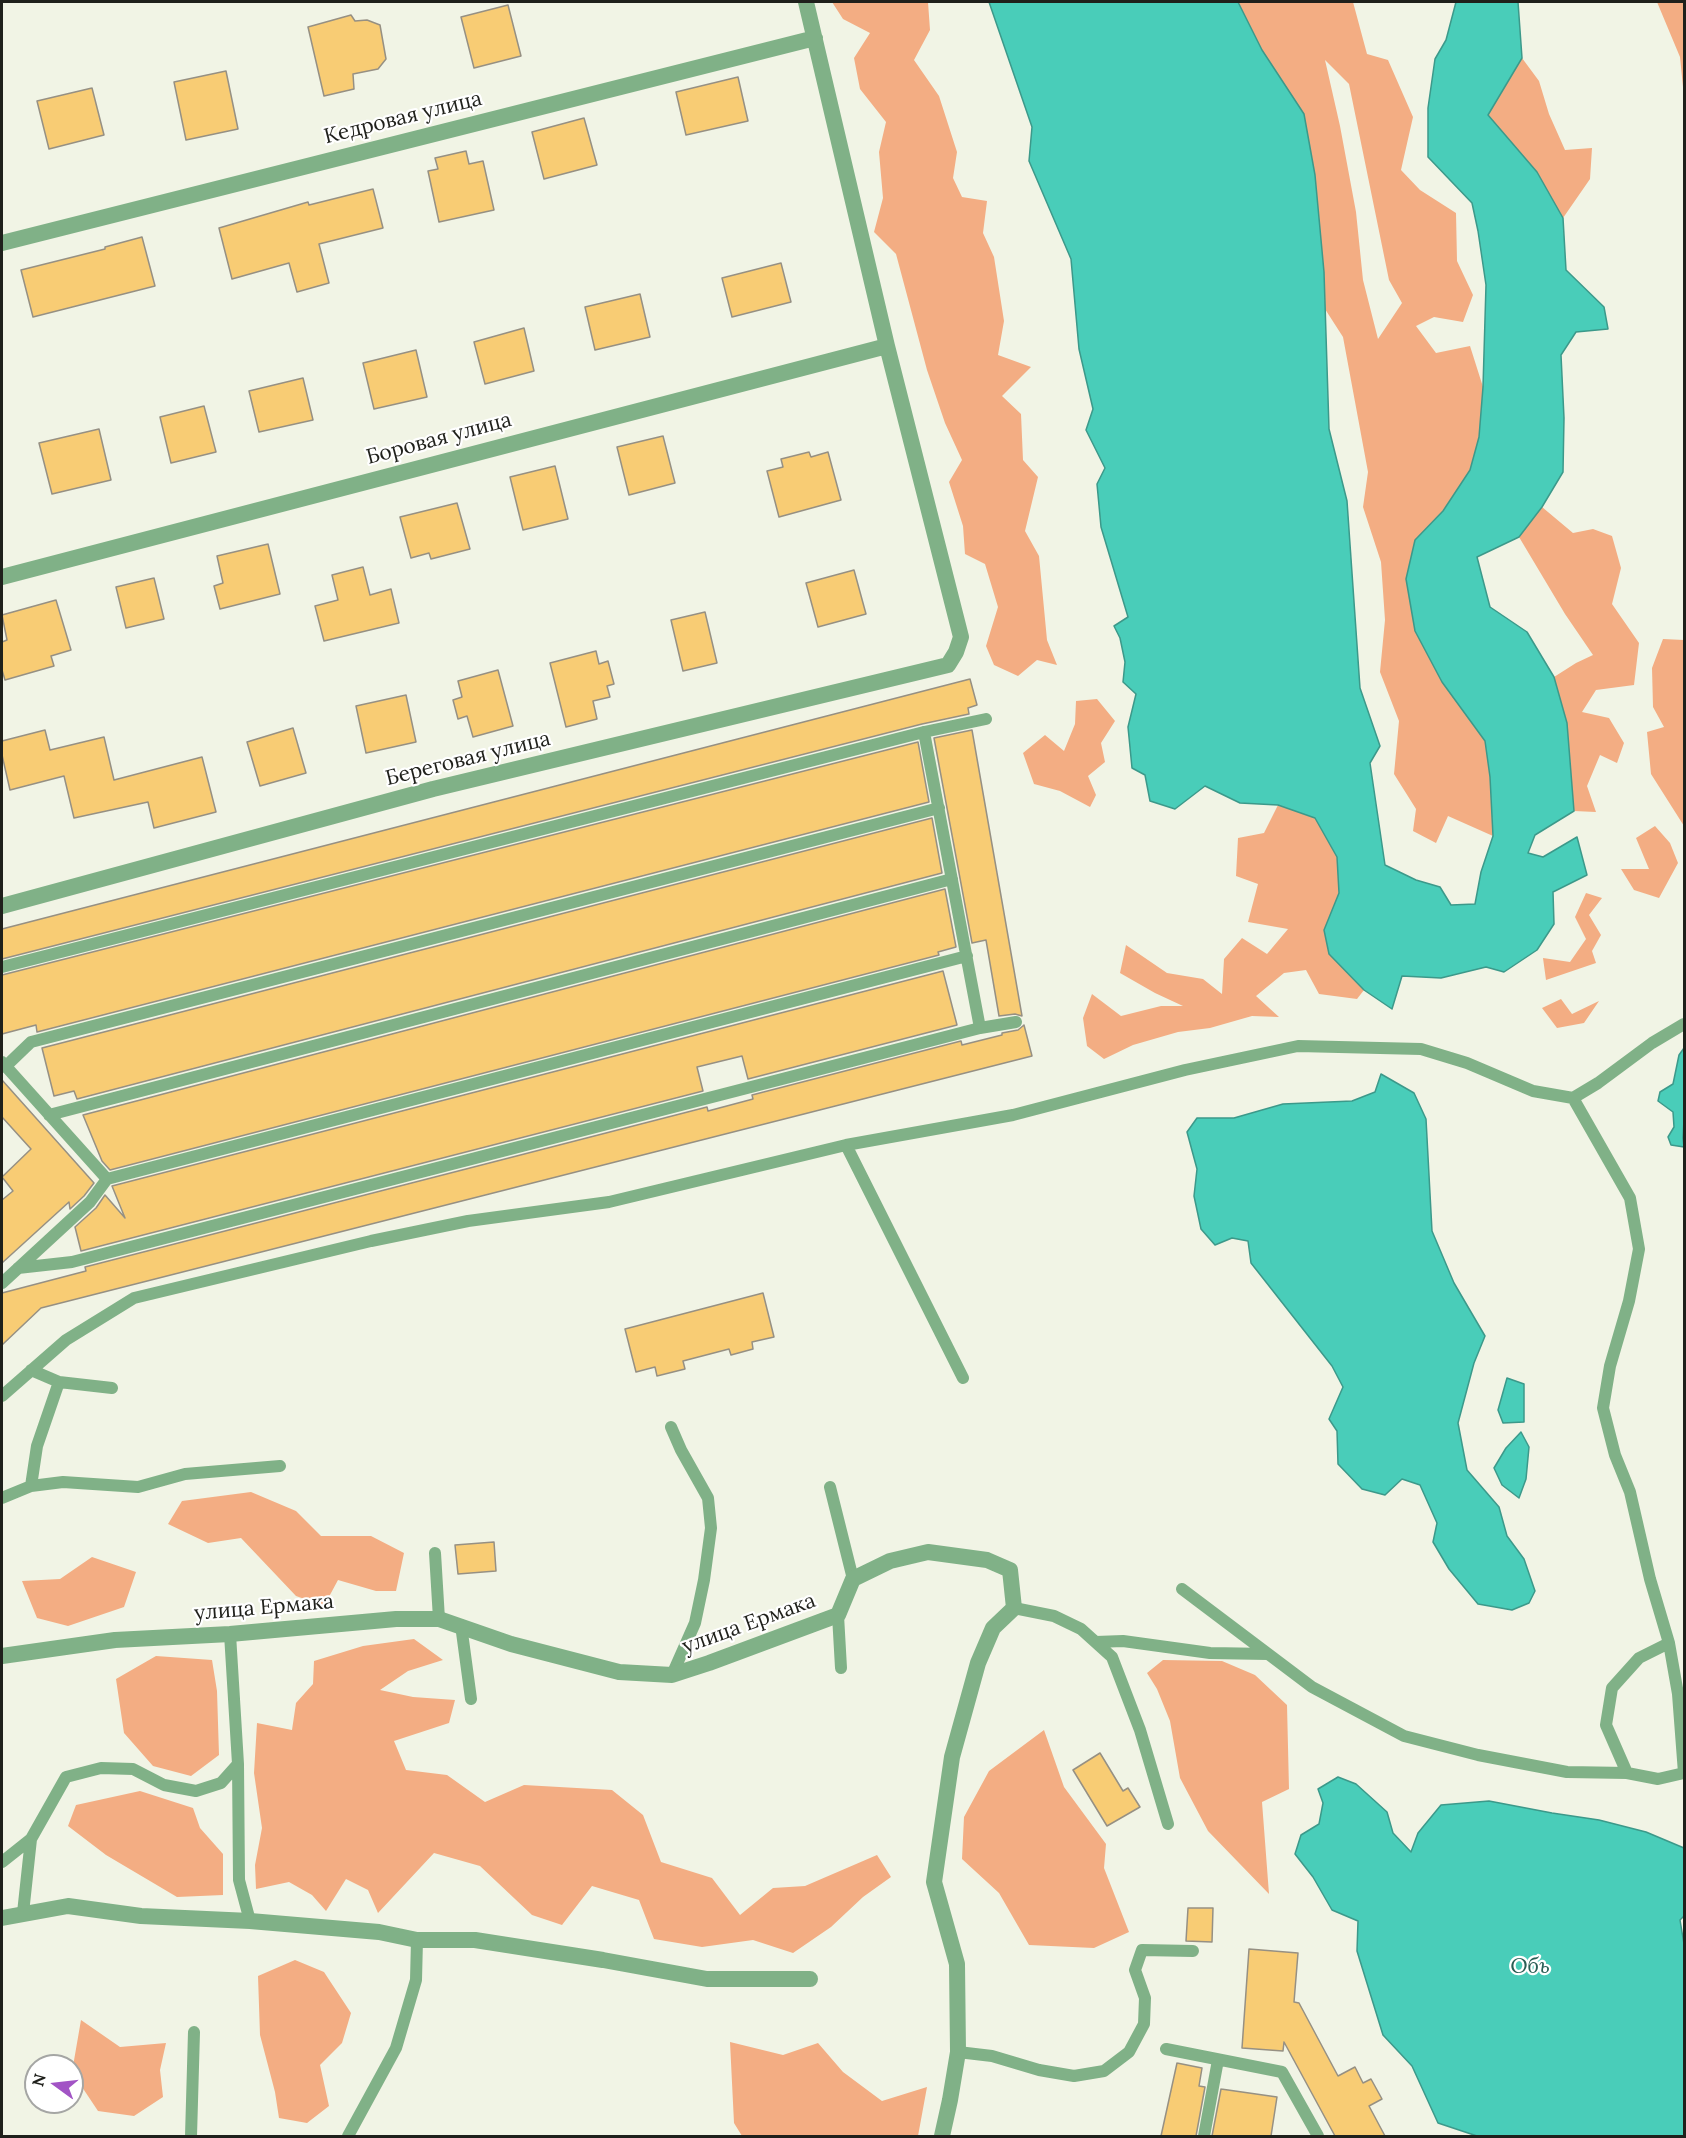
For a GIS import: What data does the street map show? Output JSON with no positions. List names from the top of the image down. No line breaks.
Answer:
{"streets":{"street":["Кедровая улица","Боровая улица","Береговая улица","улица Ермака"]},"crossings":[["Боровая улица","Береговая улица"]],"water":["Обь"],"north":"left"}
